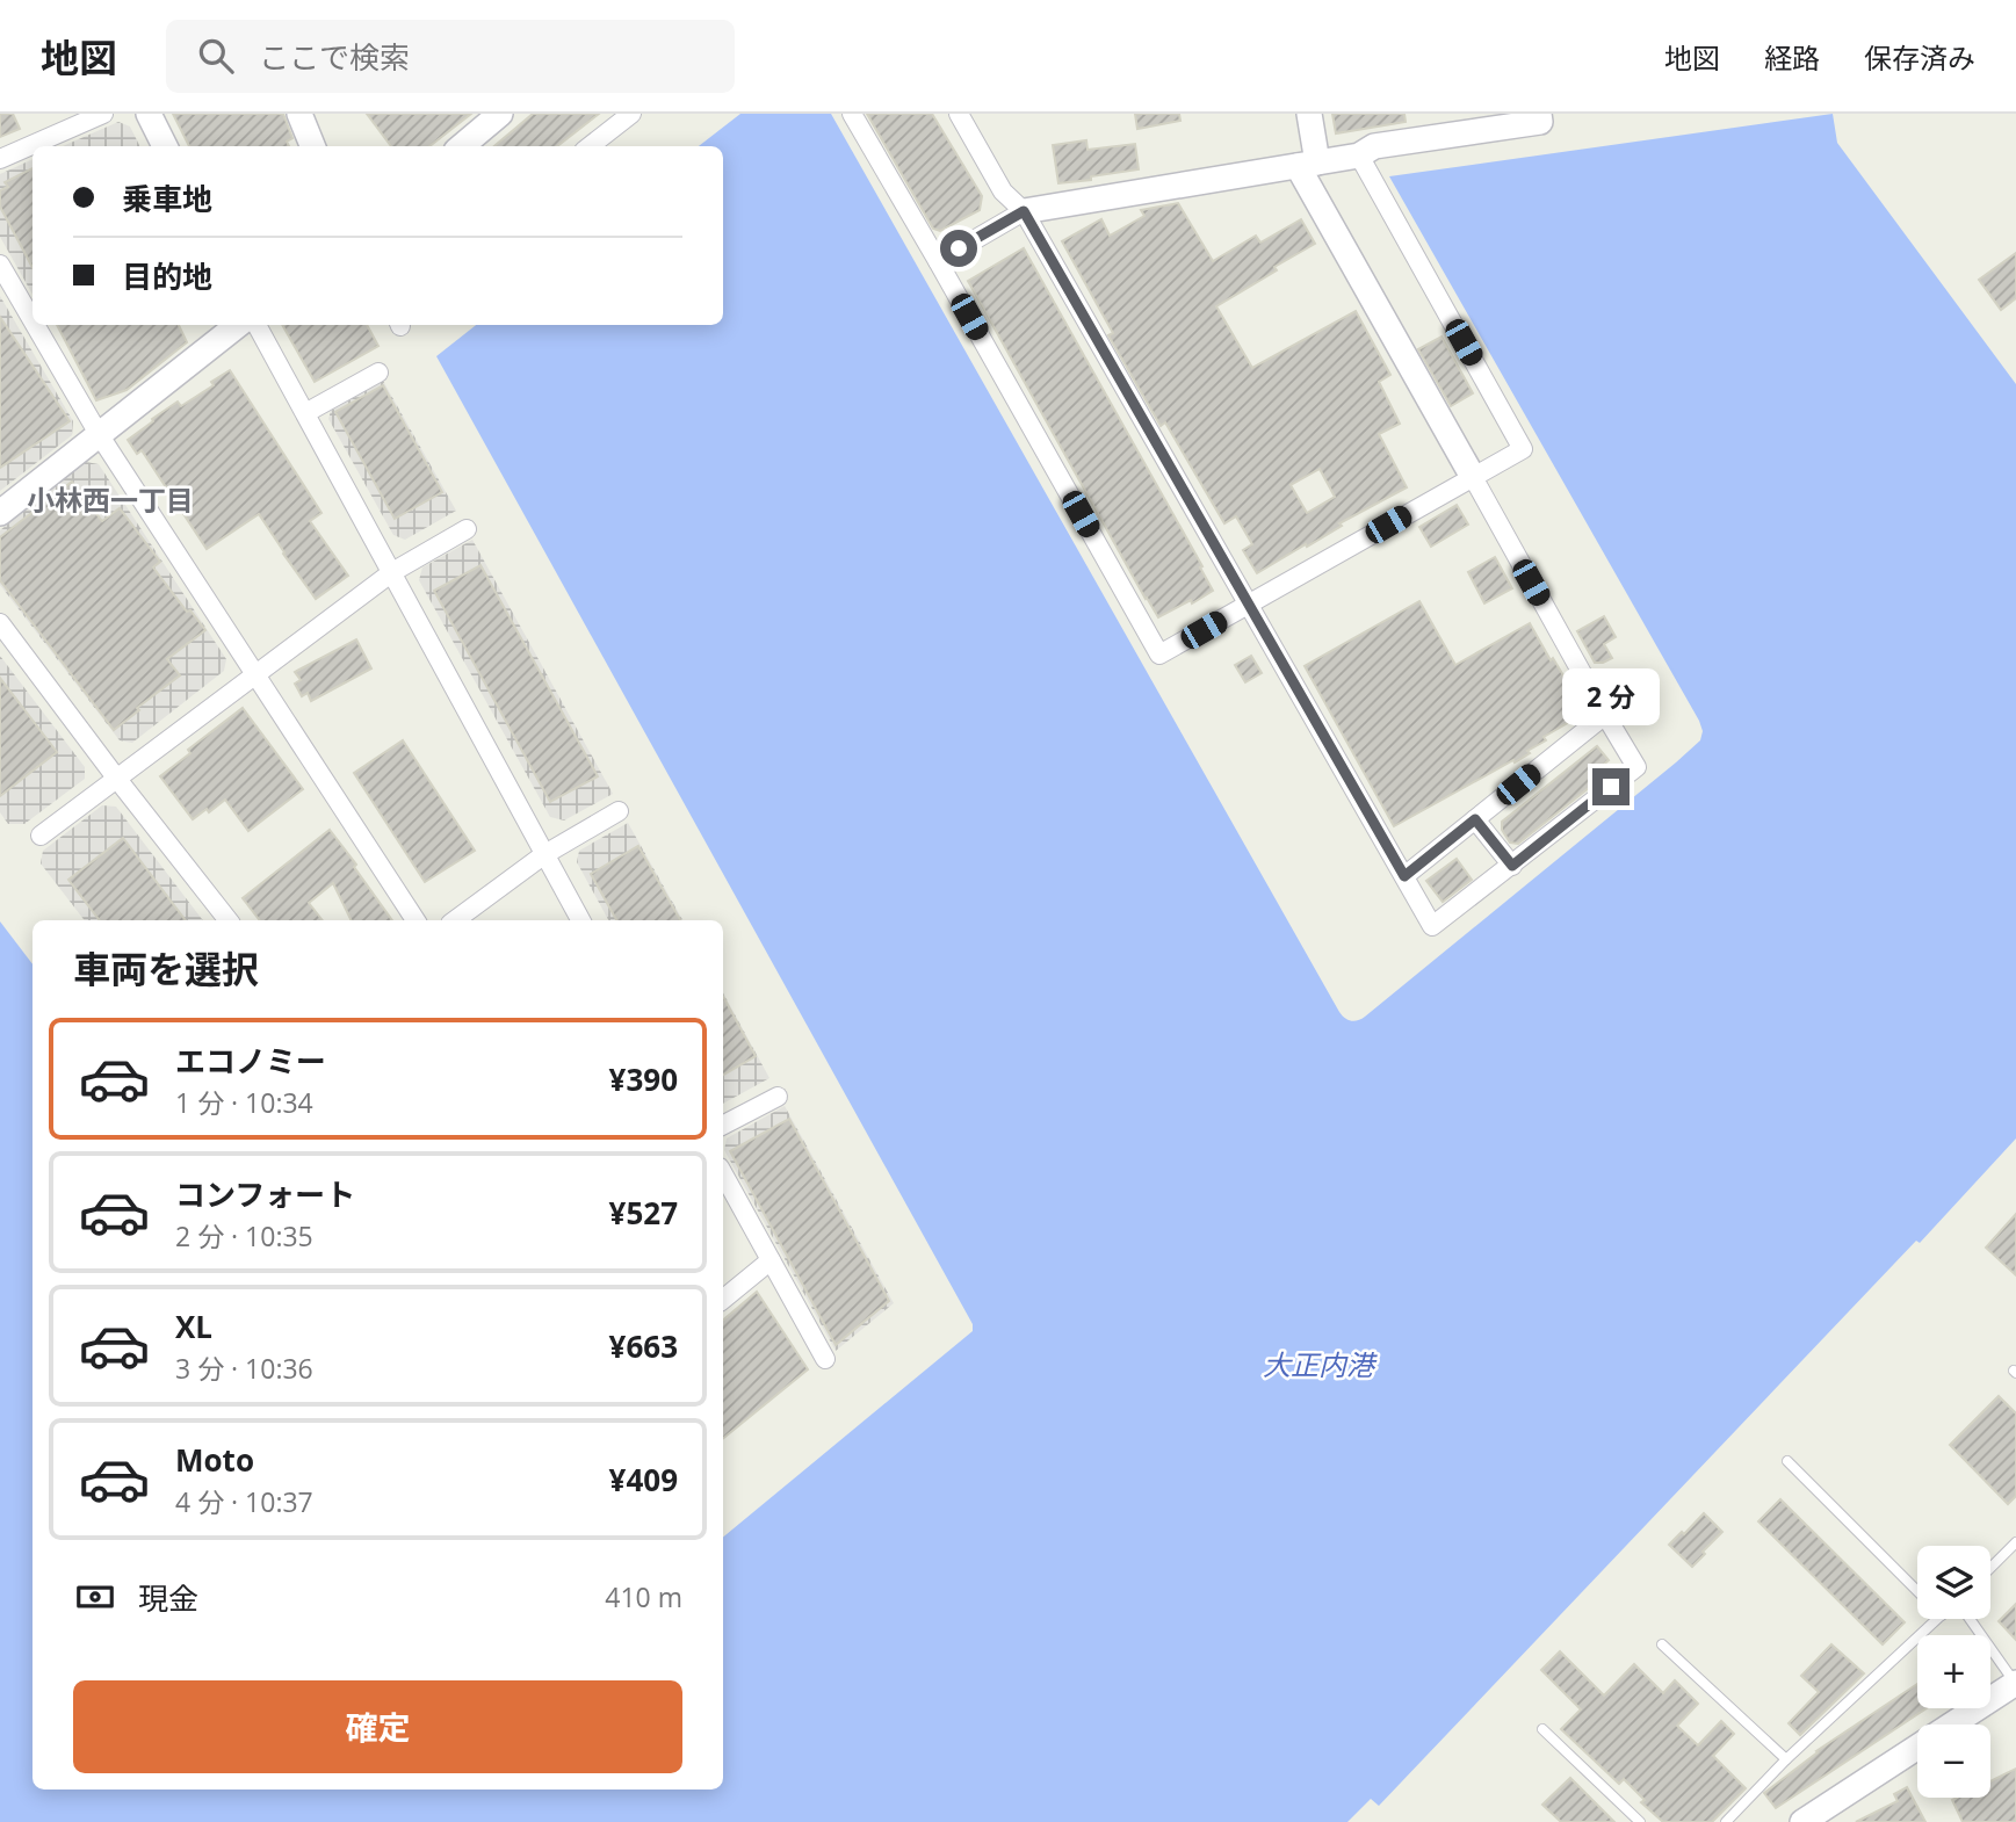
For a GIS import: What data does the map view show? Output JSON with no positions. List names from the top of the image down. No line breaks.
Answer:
{"districts":["小林西一丁目"],"water":["大正内港"],"page":{"header":"地図","search":"ここで検索","nav":["地図","経路","保存済み"],"banner":["乗車地","目的地"],"bubble":"2 分","heading":"車両を選択","list":[{"name":"エコノミー","note":"1 分 · 10:34","value":"¥390"},{"name":"コンフォート","note":"2 分 · 10:35","value":"¥527"},{"name":"XL","note":"3 分 · 10:36","value":"¥663"},{"name":"Moto","note":"4 分 · 10:37","value":"¥409"}],"map_buttons":["+","−"],"pay":["現金","410 m"],"buttons":"確定"}}
